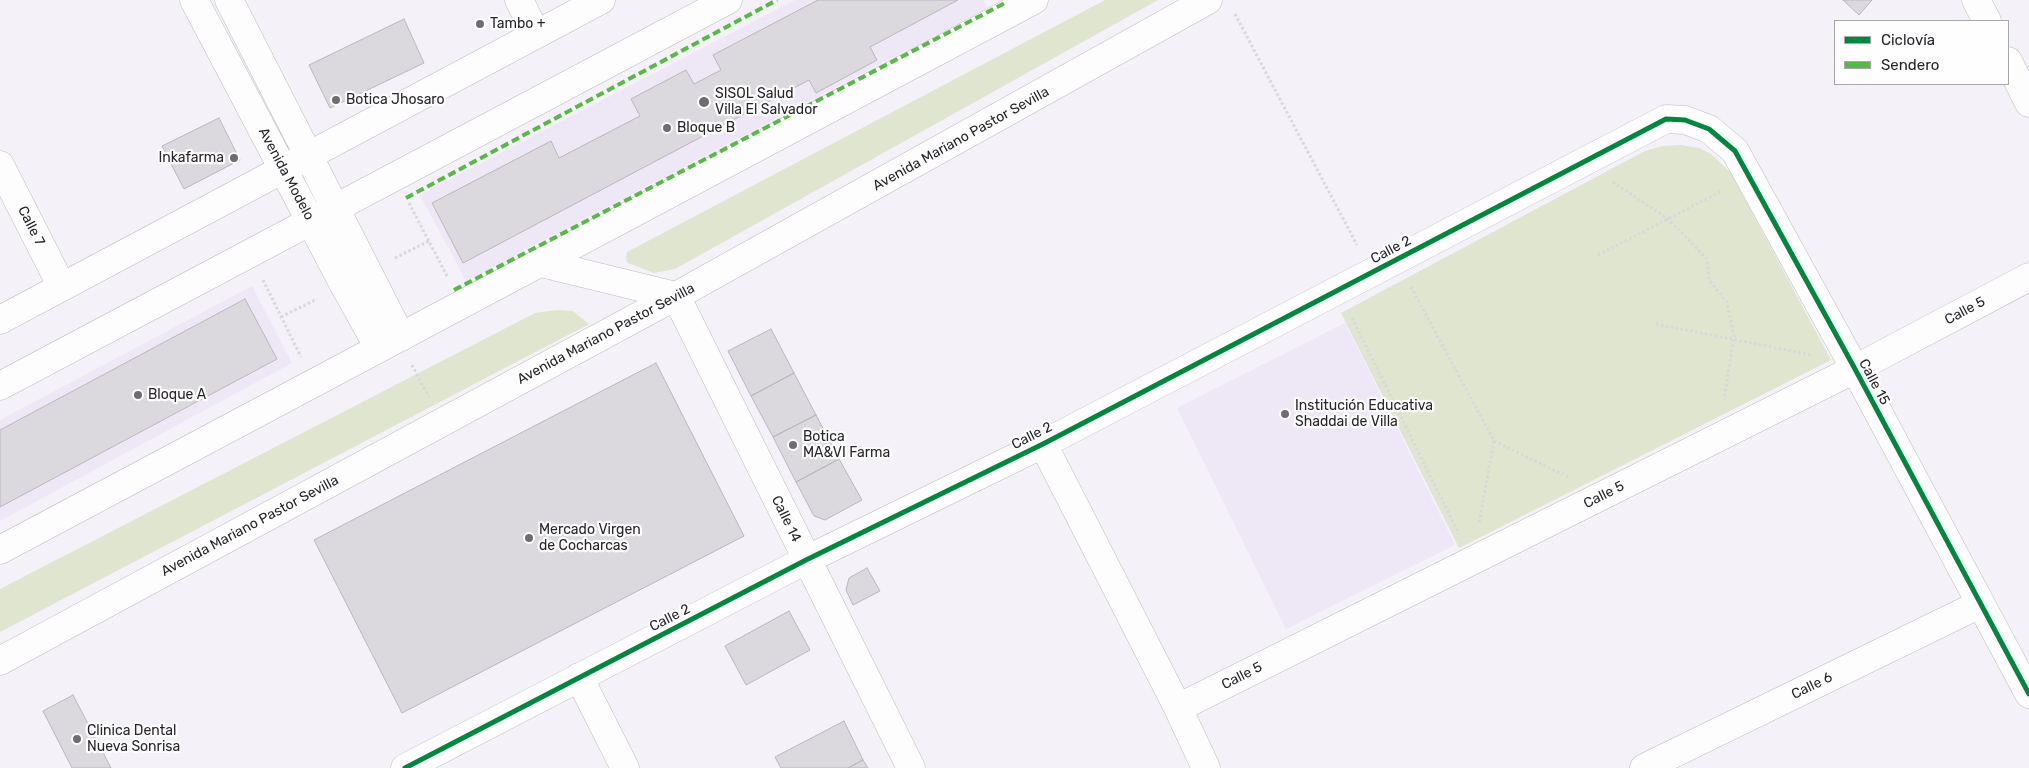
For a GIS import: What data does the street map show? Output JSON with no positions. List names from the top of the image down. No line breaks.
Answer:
{"streets":{"street":["Avenida Mariano Pastor Sevilla","Avenida Modelo","Calle 7","Calle 2","Calle 5","Calle 15","Calle 14","Calle 6"]},"crossings":[["Avenida Mariano Pastor Sevilla","Calle 14"],["Calle 2","Calle 15"],["Calle 2","Calle 14"],["Calle 5","Calle 15"],["Calle 15","Calle 6"]],"places":["Tambo +","Botica Jhosaro","SISOL Salud Villa El Salvador","Bloque B","Inkafarma","Bloque A","Institución Educativa Shaddai de Villa","Botica MA&VI Farma","Mercado Virgen de Cocharcas","Clinica Dental Nueva Sonrisa"],"legend":["Ciclovía","Sendero"]}
